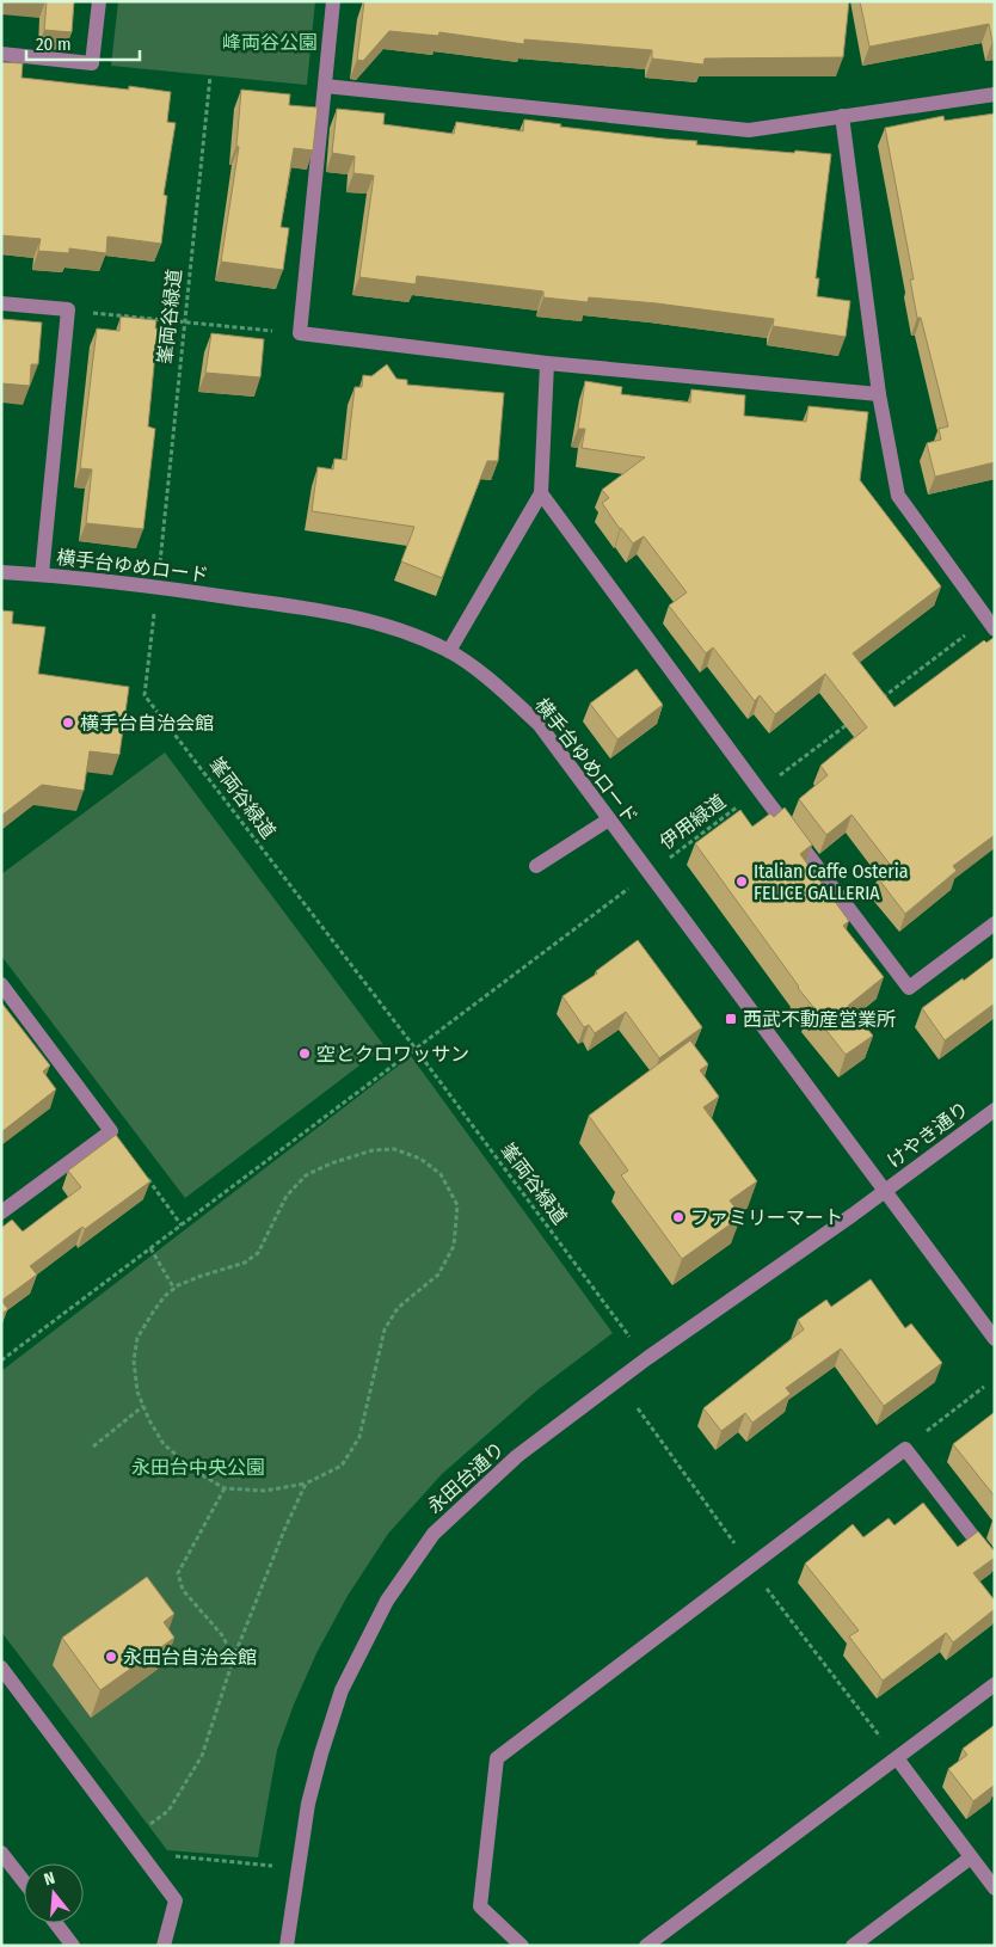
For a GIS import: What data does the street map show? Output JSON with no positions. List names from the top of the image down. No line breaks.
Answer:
{"streets":{"street":["横手台ゆめロード","けやき通り","永田台通り"],"path":["峯両谷緑道","伊用緑道"]},"crossings":[["峯両谷緑道","横手台ゆめロード"],["峯両谷緑道","伊用緑道"],["峯両谷緑道","永田台通り"],["横手台ゆめロード","伊用緑道"],["横手台ゆめロード","けやき通り"],["横手台ゆめロード","永田台通り"],["けやき通り","永田台通り"]],"parks":["峰両谷公園","永田台中央公園"],"places":{"other":["横手台自治会館","Italian Caffe Osteria FELICE GALLERIA","空とクロワッサン","ファミリーマート","永田台自治会館"],"transit":["西武不動産営業所"]},"scale_bar":"20 m","north":"top"}
